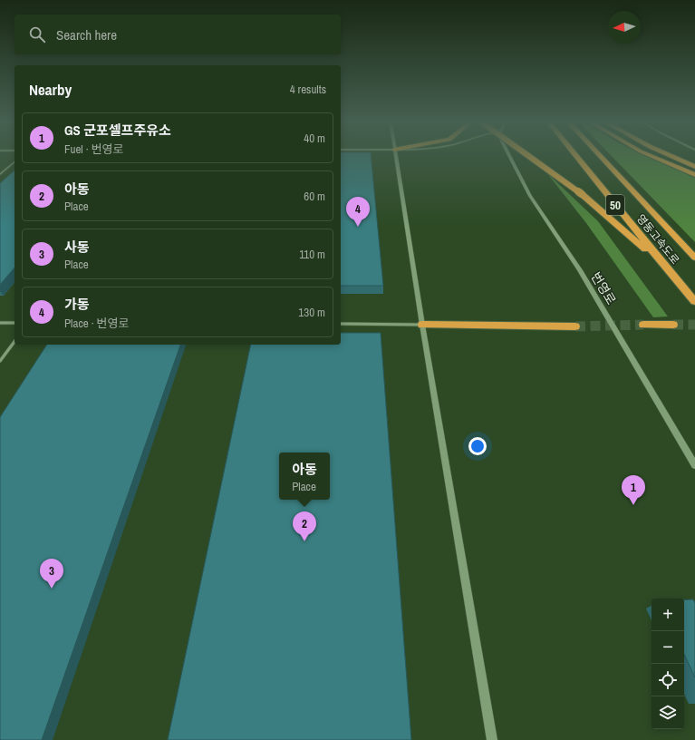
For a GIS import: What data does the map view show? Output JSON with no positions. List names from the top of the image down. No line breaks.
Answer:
{"streets":{"highway":["50","영동고속도로"],"street":["번영로"]},"north":"left","page":{"search":"Search here","heading":["Nearby","4 results"],"list":[{"mark":"1","name":"GS 군포셀프주유소","note":"Fuel · 번영로","value":"40 m"},{"mark":"2","name":"아동","note":"Place","value":"60 m"},{"mark":"3","name":"사동","note":"Place","value":"110 m"},{"mark":"4","name":"가동","note":"Place · 번영로","value":"130 m"}],"pins":["4","1","2","3"],"popup":["아동","Place"],"map_buttons":["+","−"]}}
